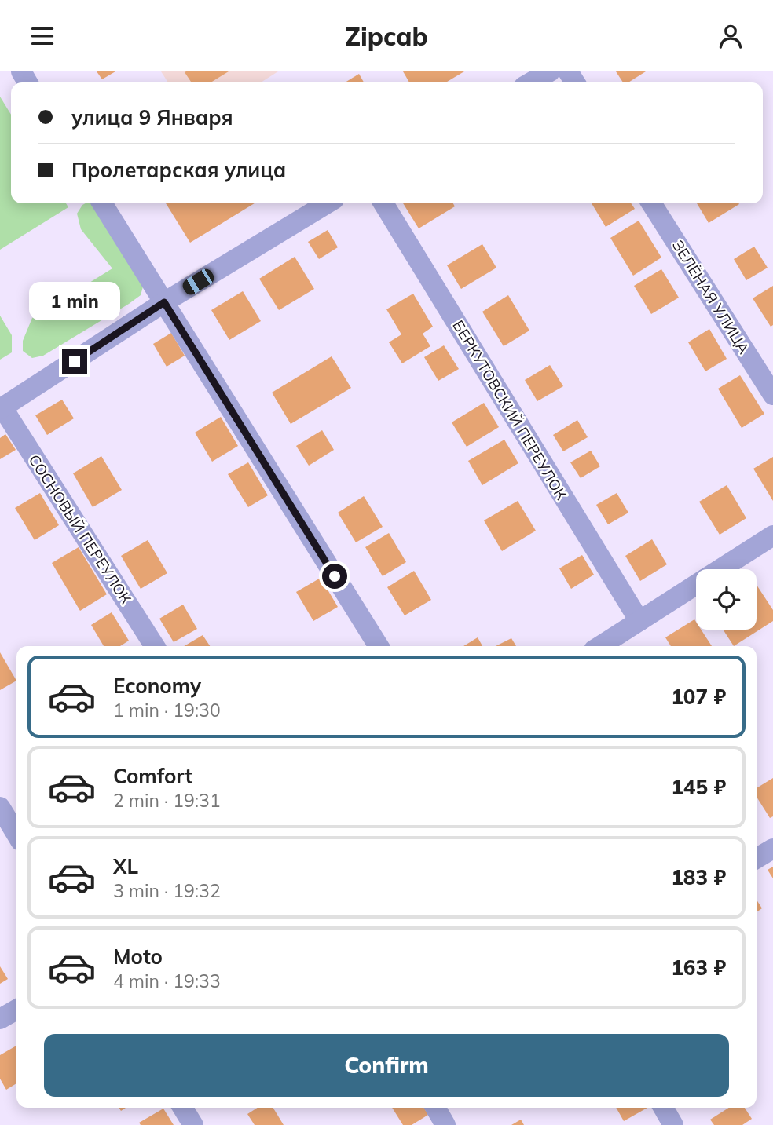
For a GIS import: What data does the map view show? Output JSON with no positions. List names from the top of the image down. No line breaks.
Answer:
{"streets":{"street":["ЗЕЛЁНАЯ УЛИЦА","БЕРКУТОВСКИЙ ПЕРЕУЛОК","СОСНОВЫЙ ПЕРЕУЛОК"]},"page":{"header":"Zipcab","banner":["улица 9 Января","Пролетарская улица"],"bubble":"1 min","list":[{"name":"Economy","note":"1 min · 19:30","value":"107 ₽"},{"name":"Comfort","note":"2 min · 19:31","value":"145 ₽"},{"name":"XL","note":"3 min · 19:32","value":"183 ₽"},{"name":"Moto","note":"4 min · 19:33","value":"163 ₽"}],"buttons":"Confirm"}}
